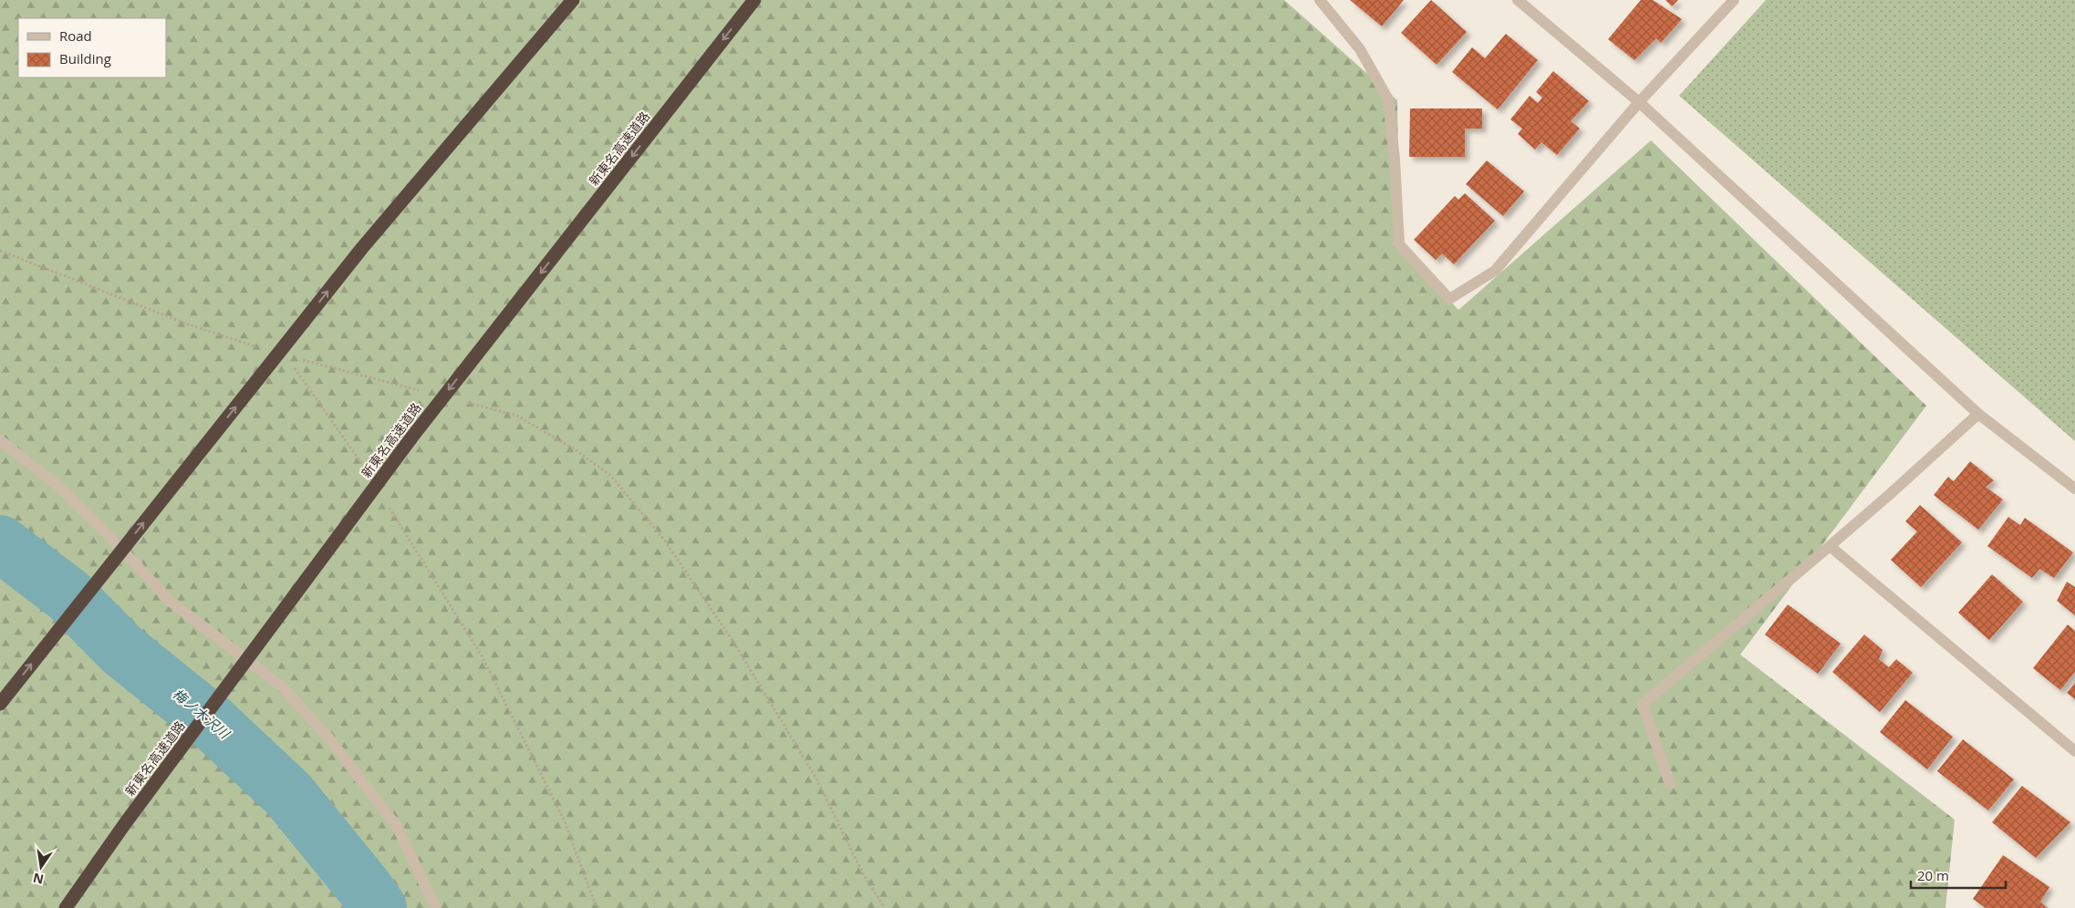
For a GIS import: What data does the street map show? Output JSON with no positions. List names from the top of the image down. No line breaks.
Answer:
{"streets":{"highway":["新東名高速道路"]},"one_way":["新東名高速道路"],"water":["梅ノ木沢川"],"legend":["Road","Building"],"scale_bar":"20 m","north":"bottom"}
